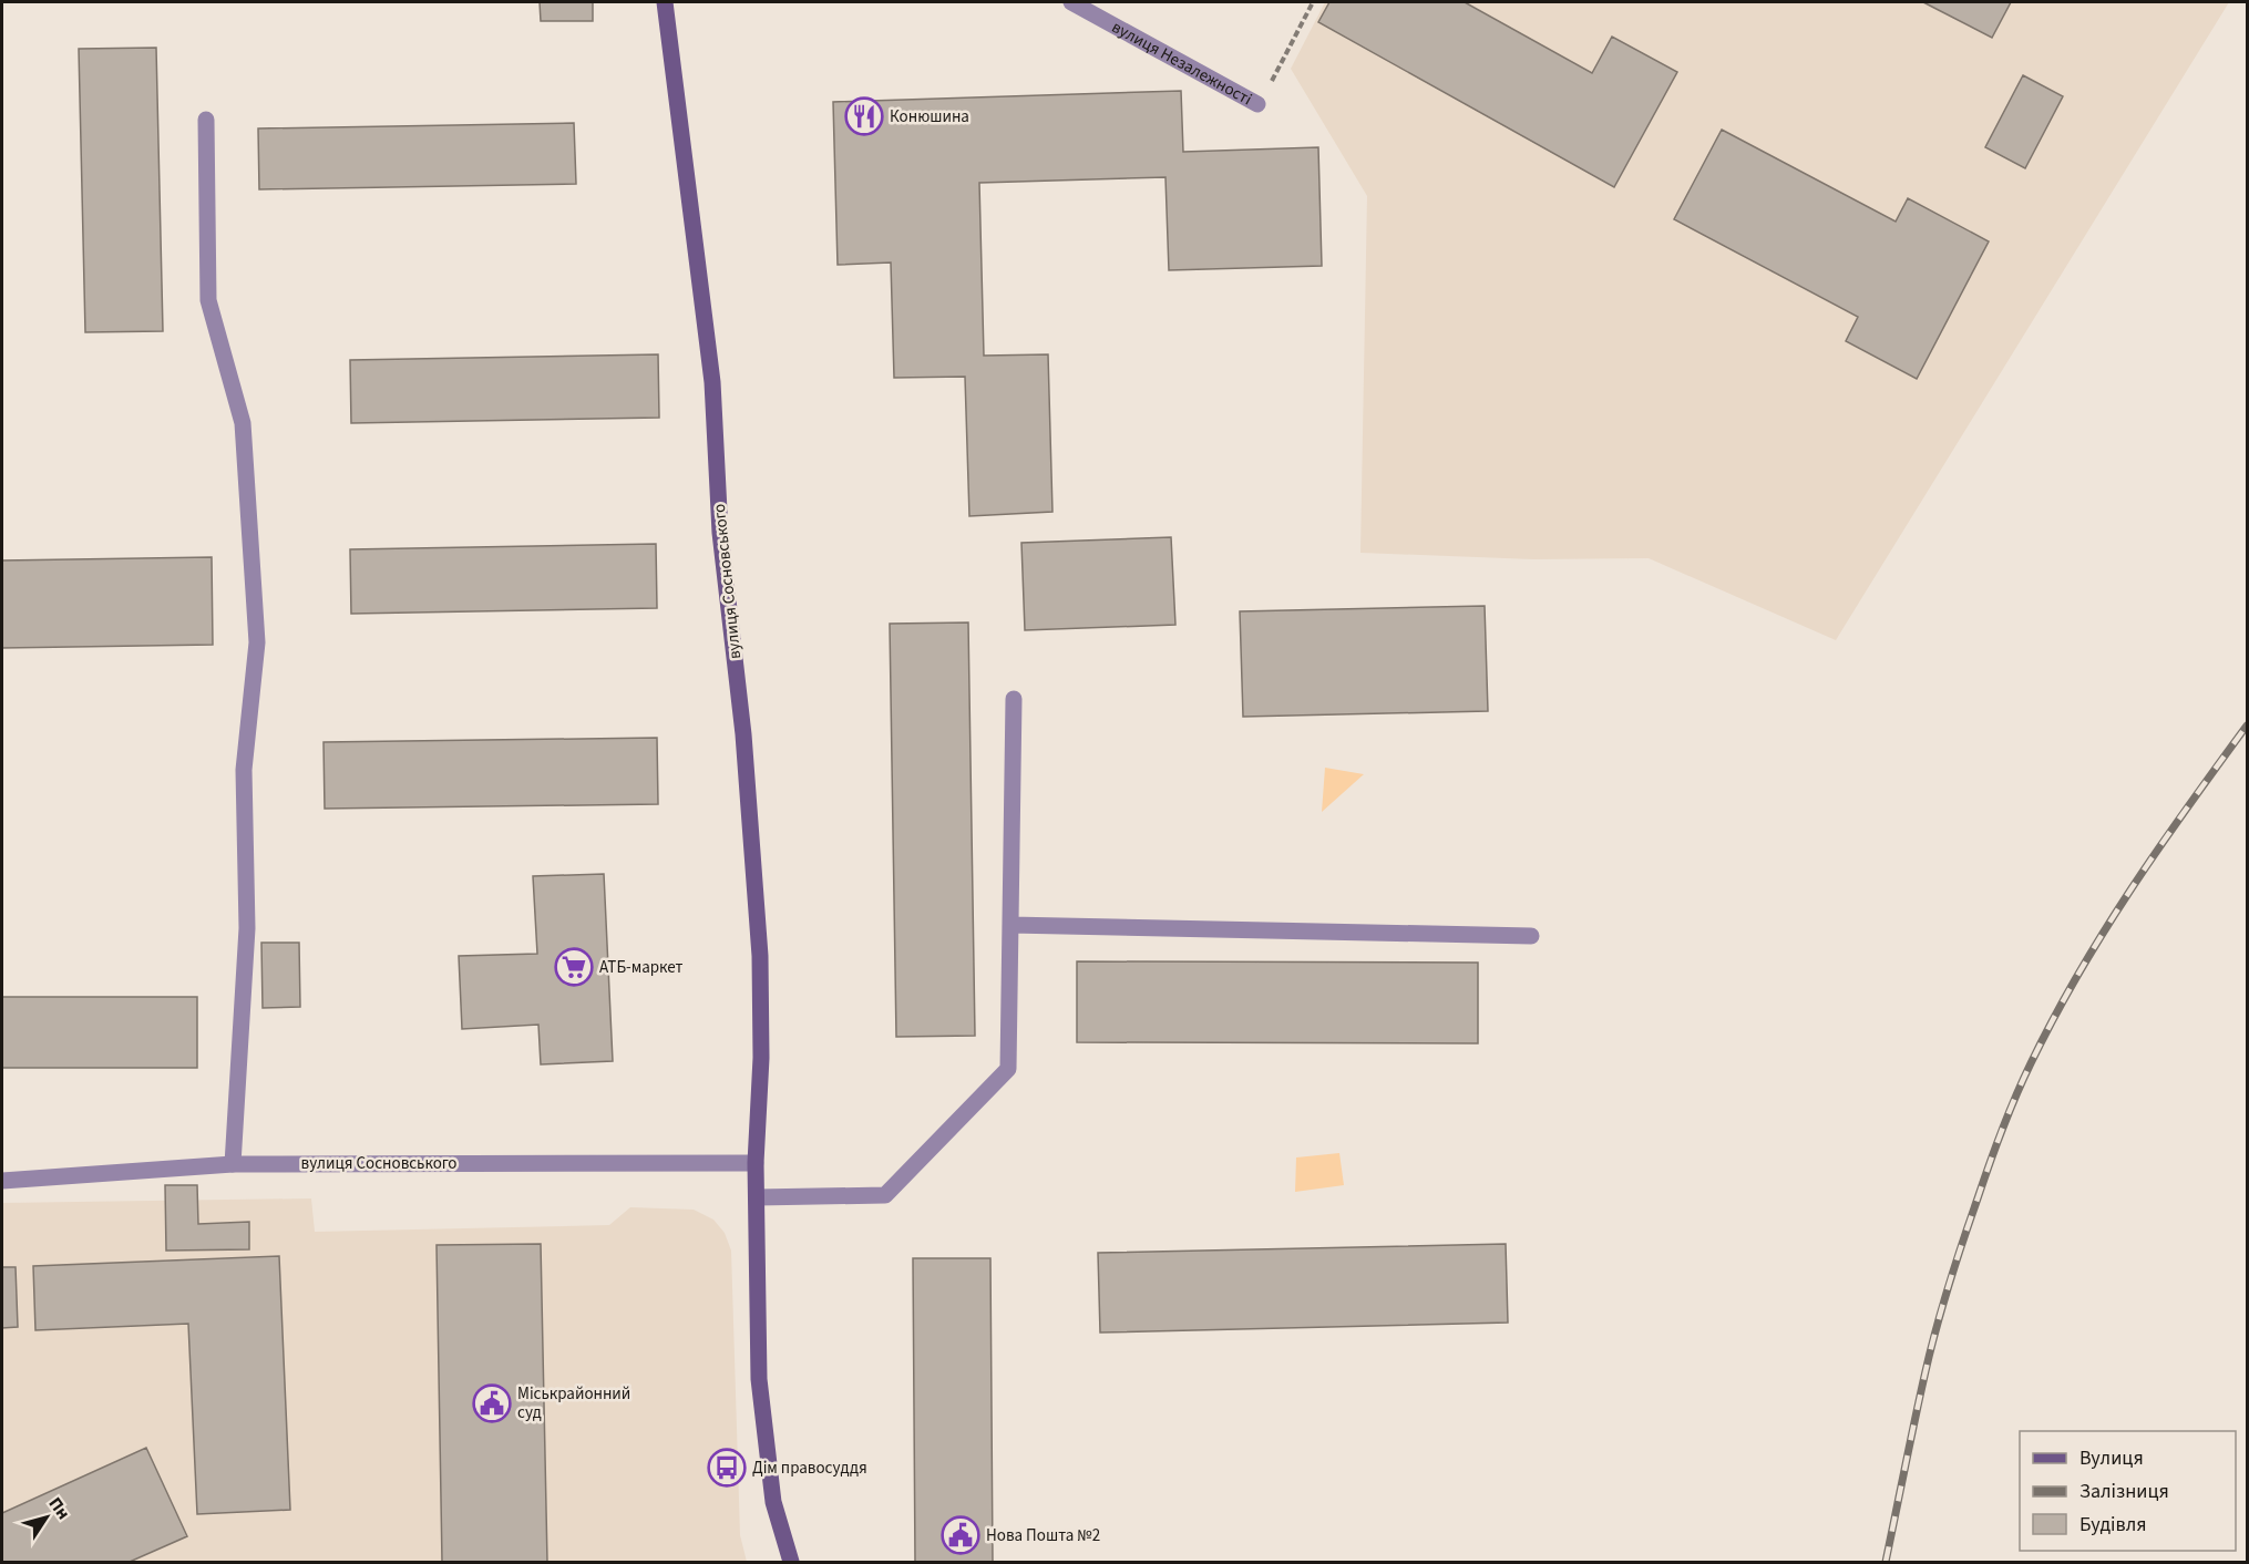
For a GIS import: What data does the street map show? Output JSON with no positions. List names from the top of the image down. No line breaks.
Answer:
{"streets":{"street":["вулиця Незалежності","вулиця Сосновського"]},"places":{"restaurant":["Конюшина"],"supermarket":["АТБ-маркет"],"public building":["Міськрайонний суд","Нова Пошта №2"],"bus stop":["Дім правосуддя"]},"legend":["Вулиця","Залізниця","Будівля"],"north":"top right"}
